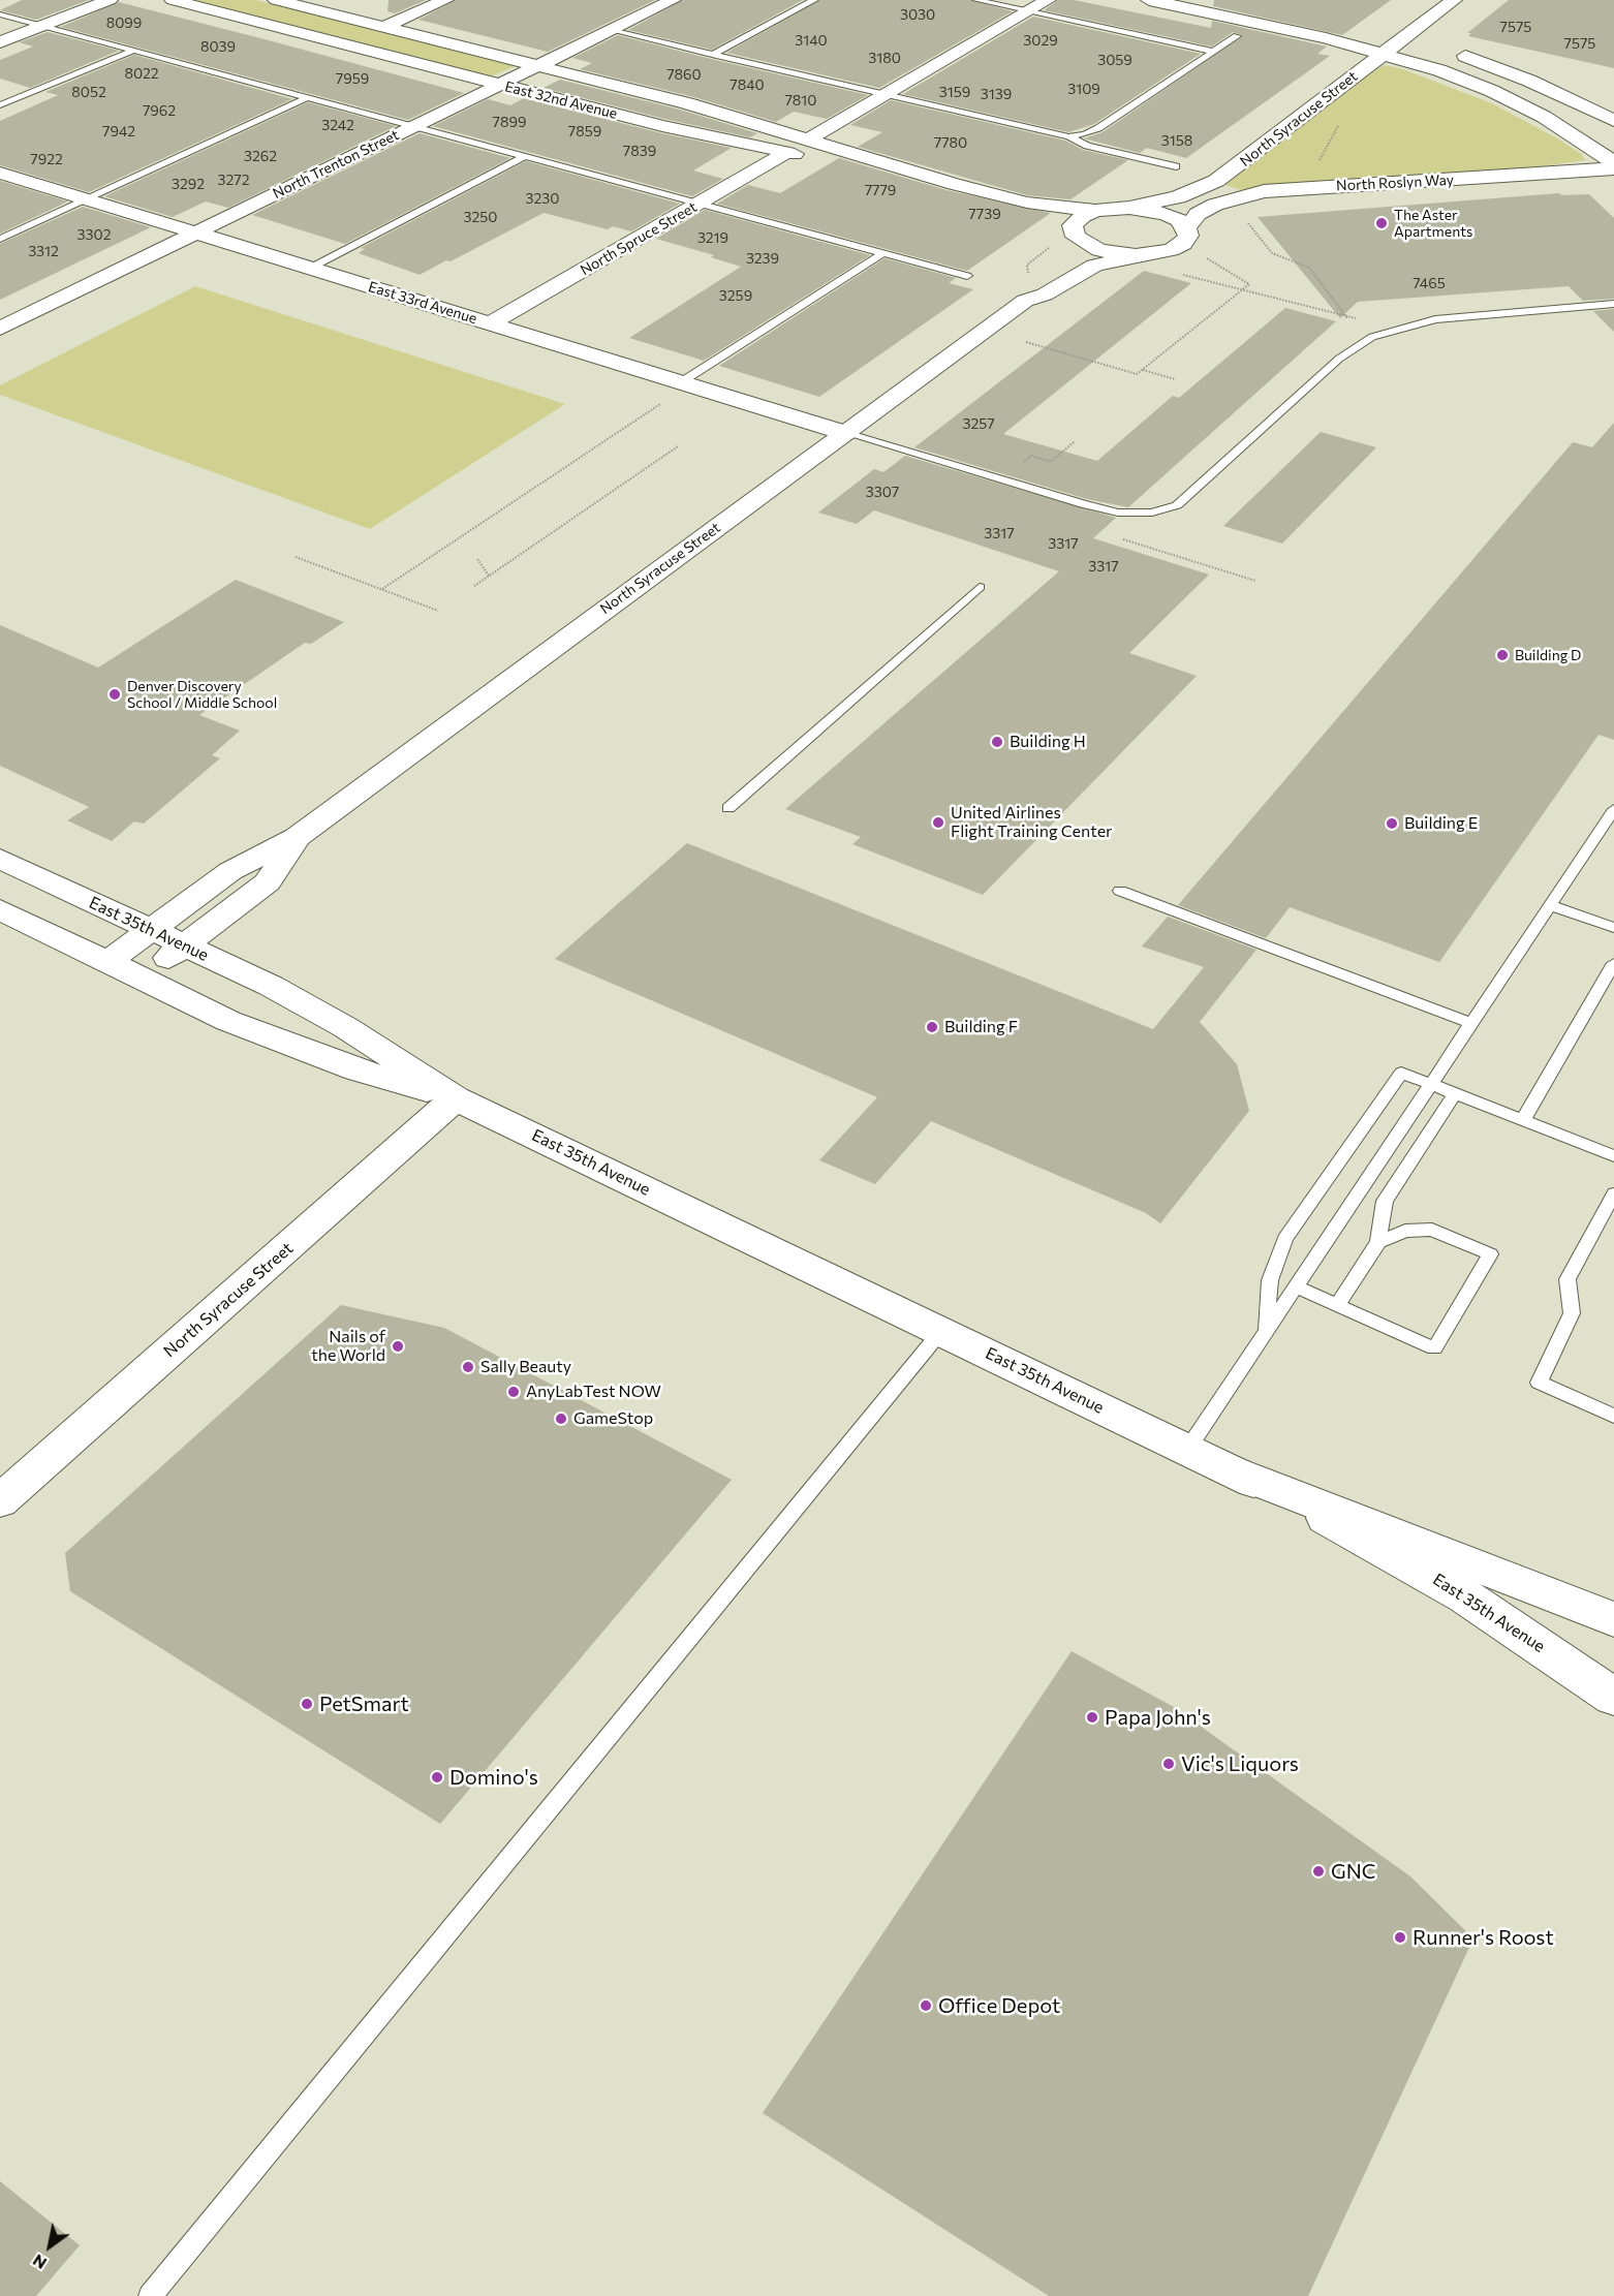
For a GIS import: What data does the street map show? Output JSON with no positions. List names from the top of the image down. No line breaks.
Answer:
{"streets":{"street":["East 32nd Avenue","North Syracuse Street","North Trenton Street","North Roslyn Way","North Spruce Street","East 33rd Avenue","East 35th Avenue"]},"crossings":[["East 32nd Avenue","North Syracuse Street"],["East 32nd Avenue","North Trenton Street"],["East 32nd Avenue","North Spruce Street"],["North Syracuse Street","North Roslyn Way"],["North Syracuse Street","East 33rd Avenue"],["North Syracuse Street","East 35th Avenue"],["North Trenton Street","East 33rd Avenue"],["North Spruce Street","East 33rd Avenue"]],"places":["The Aster Apartments","Building D","Denver Discovery School / Middle School","Building H","United Airlines Flight Training Center","Building E","Building F","Nails of the World","Sally Beauty","AnyLabTest NOW","GameStop","PetSmart","Papa John's","Vic's Liquors","Domino's","GNC","Runner's Roost","Office Depot"],"house_numbers":["3030","8099","7575","3140","3029","7575","8039","3180","3059","8022","7860","7959","7840","3109","8052","3159","3139","7810","7962","7899","3242","7942","7859","3158","7780","7839","3262","7922","3272","3292","7779","3230","7739","3250","3302","3219","3312","3239","7465","3259","3257","3307","3317","3317","3317"],"north":"bottom left"}
